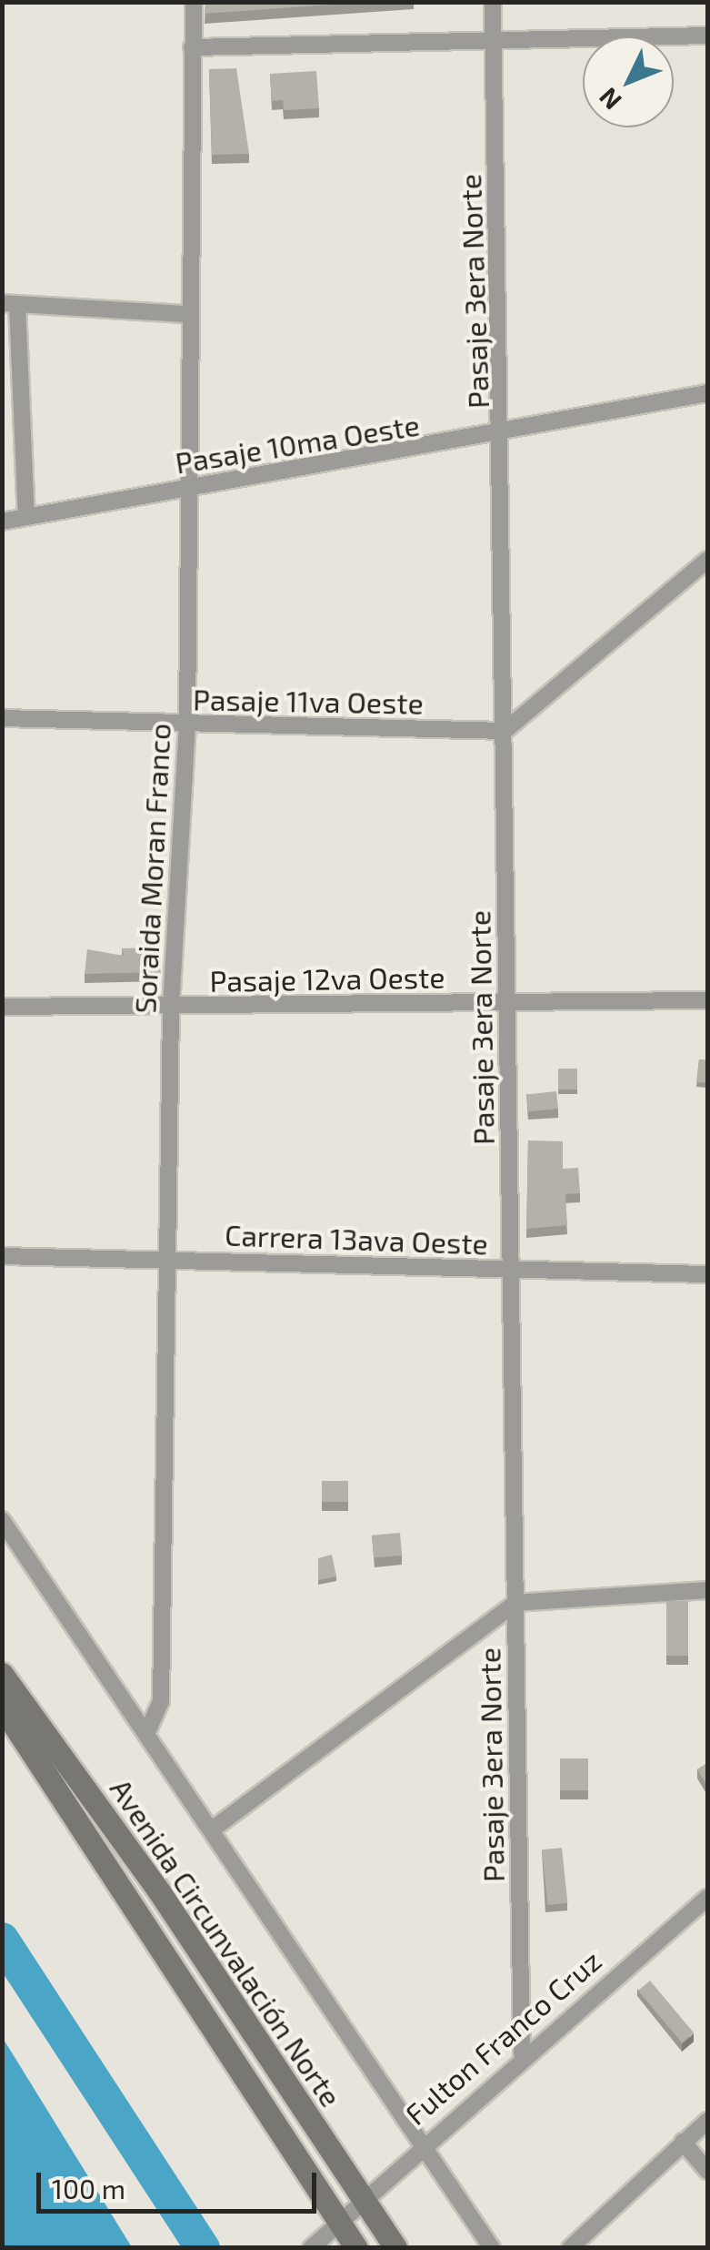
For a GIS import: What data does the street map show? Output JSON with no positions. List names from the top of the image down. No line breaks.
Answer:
{"streets":{"main road":["Avenida Circunvalación Norte"],"street":["Pasaje 3era Norte","Pasaje 10ma Oeste","Pasaje 11va Oeste","Soraida Moran Franco","Pasaje 12va Oeste","Carrera 13ava Oeste","Fulton Franco Cruz"]},"crossings":[["Pasaje 3era Norte","Pasaje 10ma Oeste"],["Pasaje 3era Norte","Pasaje 11va Oeste"],["Pasaje 3era Norte","Pasaje 12va Oeste"],["Pasaje 3era Norte","Carrera 13ava Oeste"],["Pasaje 3era Norte","Fulton Franco Cruz"],["Pasaje 10ma Oeste","Soraida Moran Franco"],["Pasaje 11va Oeste","Soraida Moran Franco"],["Soraida Moran Franco","Pasaje 12va Oeste"],["Soraida Moran Franco","Carrera 13ava Oeste"],["Avenida Circunvalación Norte","Fulton Franco Cruz"]],"scale_bar":"100 m","north":"bottom left"}
